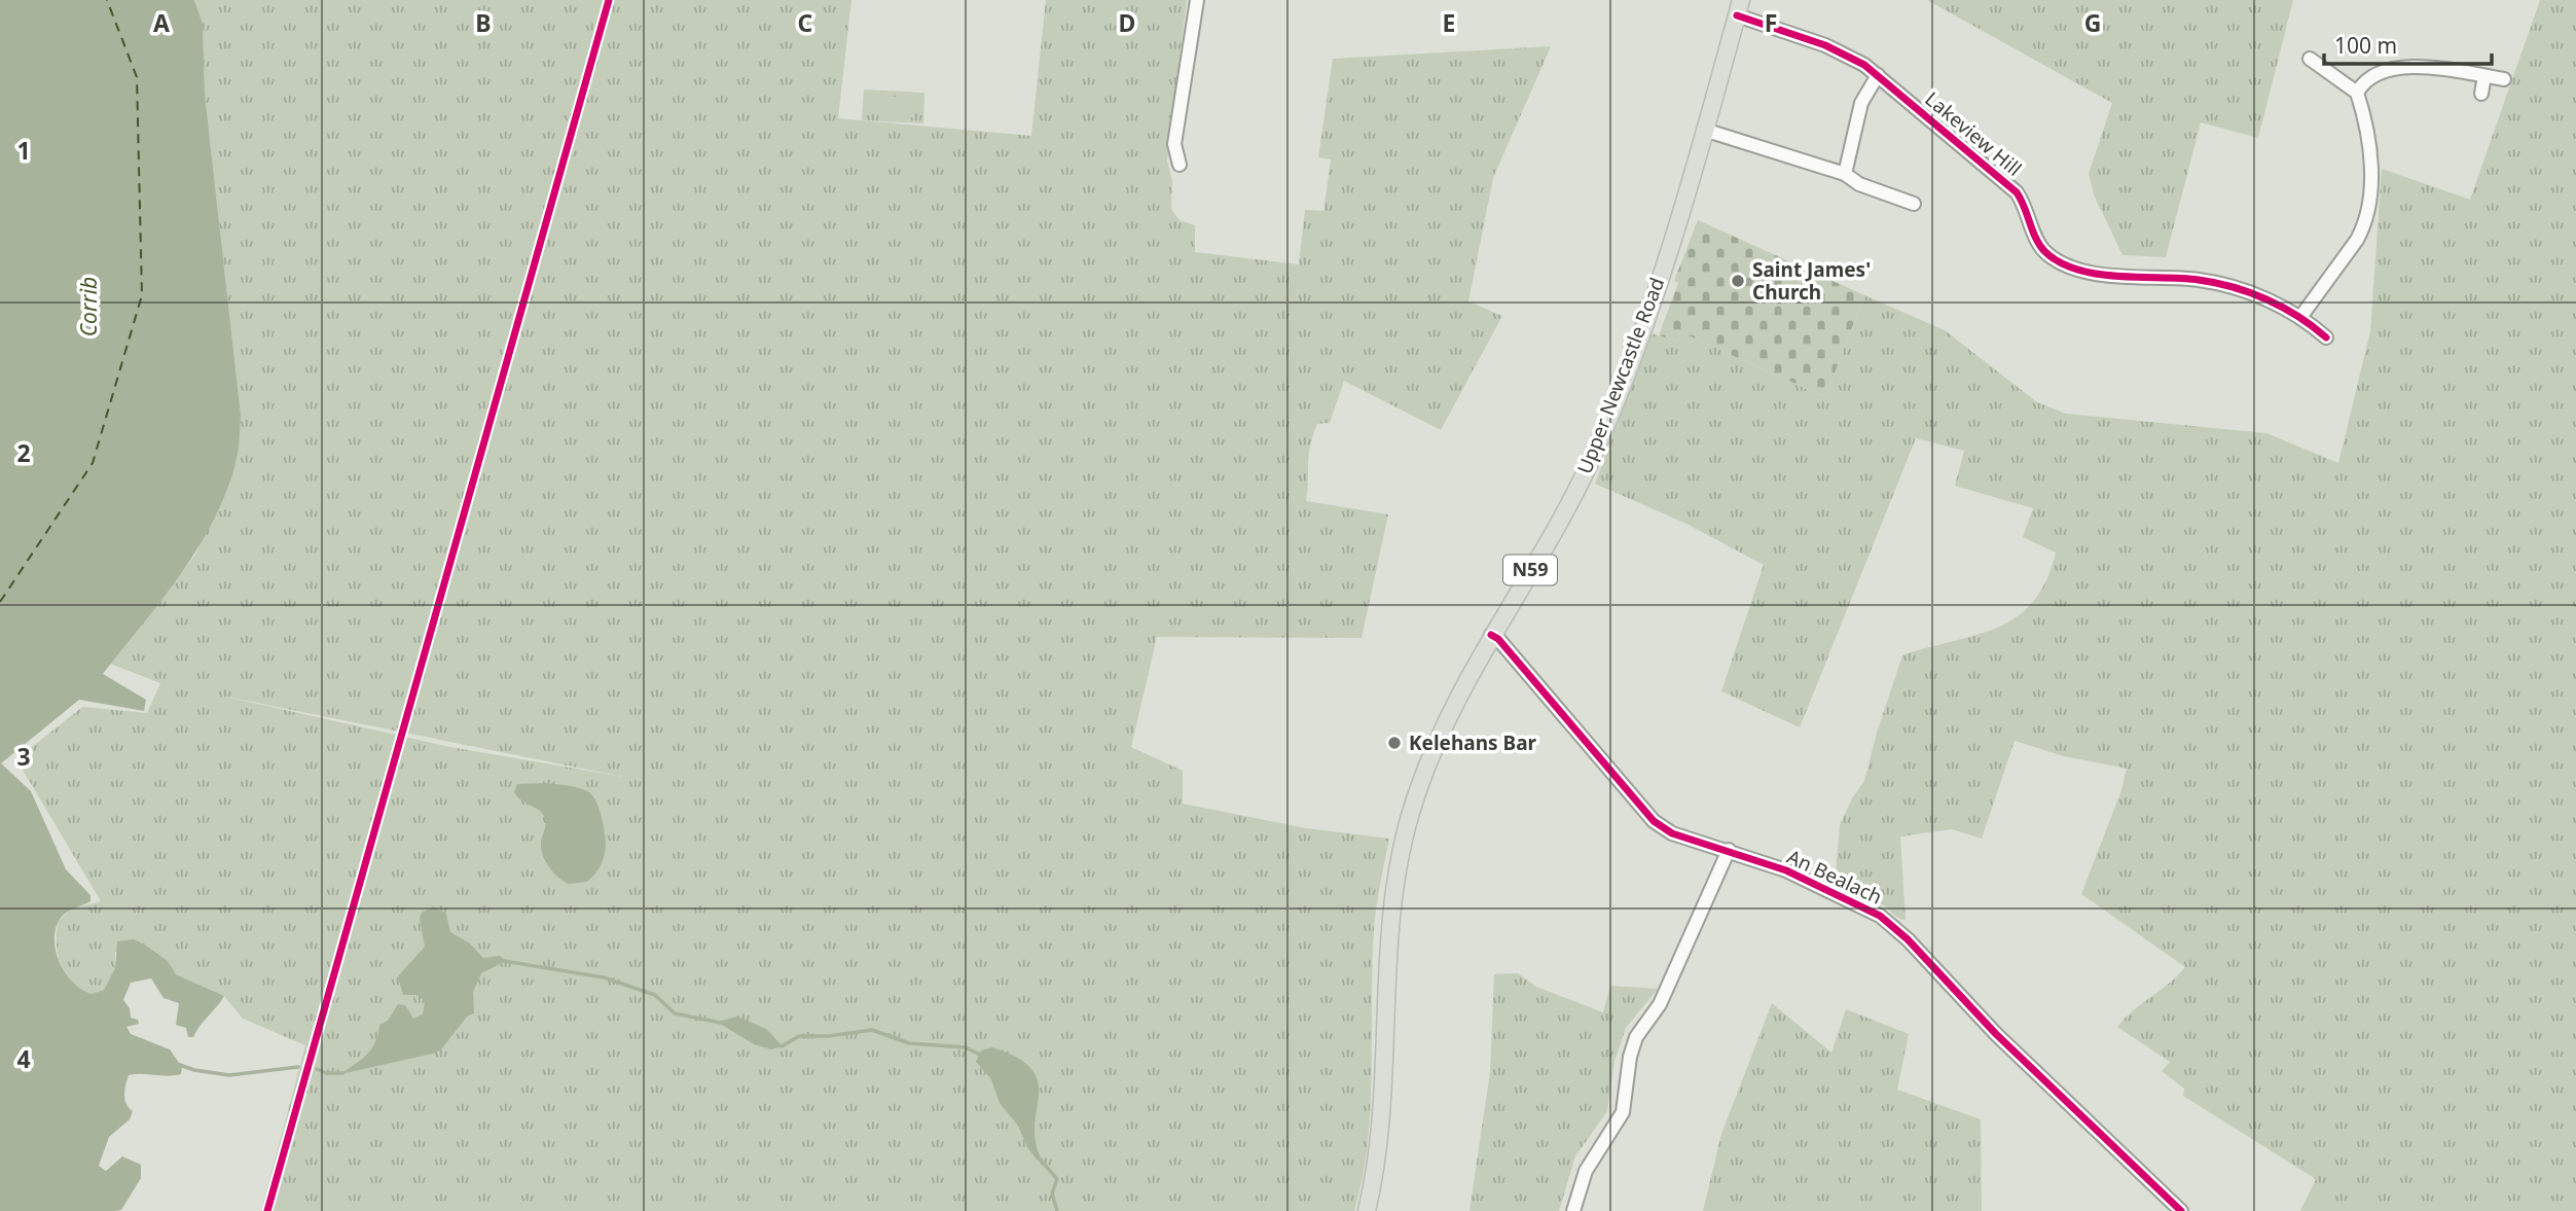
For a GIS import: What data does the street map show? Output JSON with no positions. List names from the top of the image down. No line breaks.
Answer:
{"streets":{"main road":["Upper Newcastle Road","N59"],"street":["Lakeview Hill","An Bealach"]},"crossings":[["Lakeview Hill","Upper Newcastle Road"],["Upper Newcastle Road","An Bealach"]],"water":["Corrib"],"places":["Saint James' Church","Kelehans Bar"],"scale_bar":"100 m","grid":{"columns":["A","B","C","D","E","F","G"],"rows":["1","2","3","4"]}}
